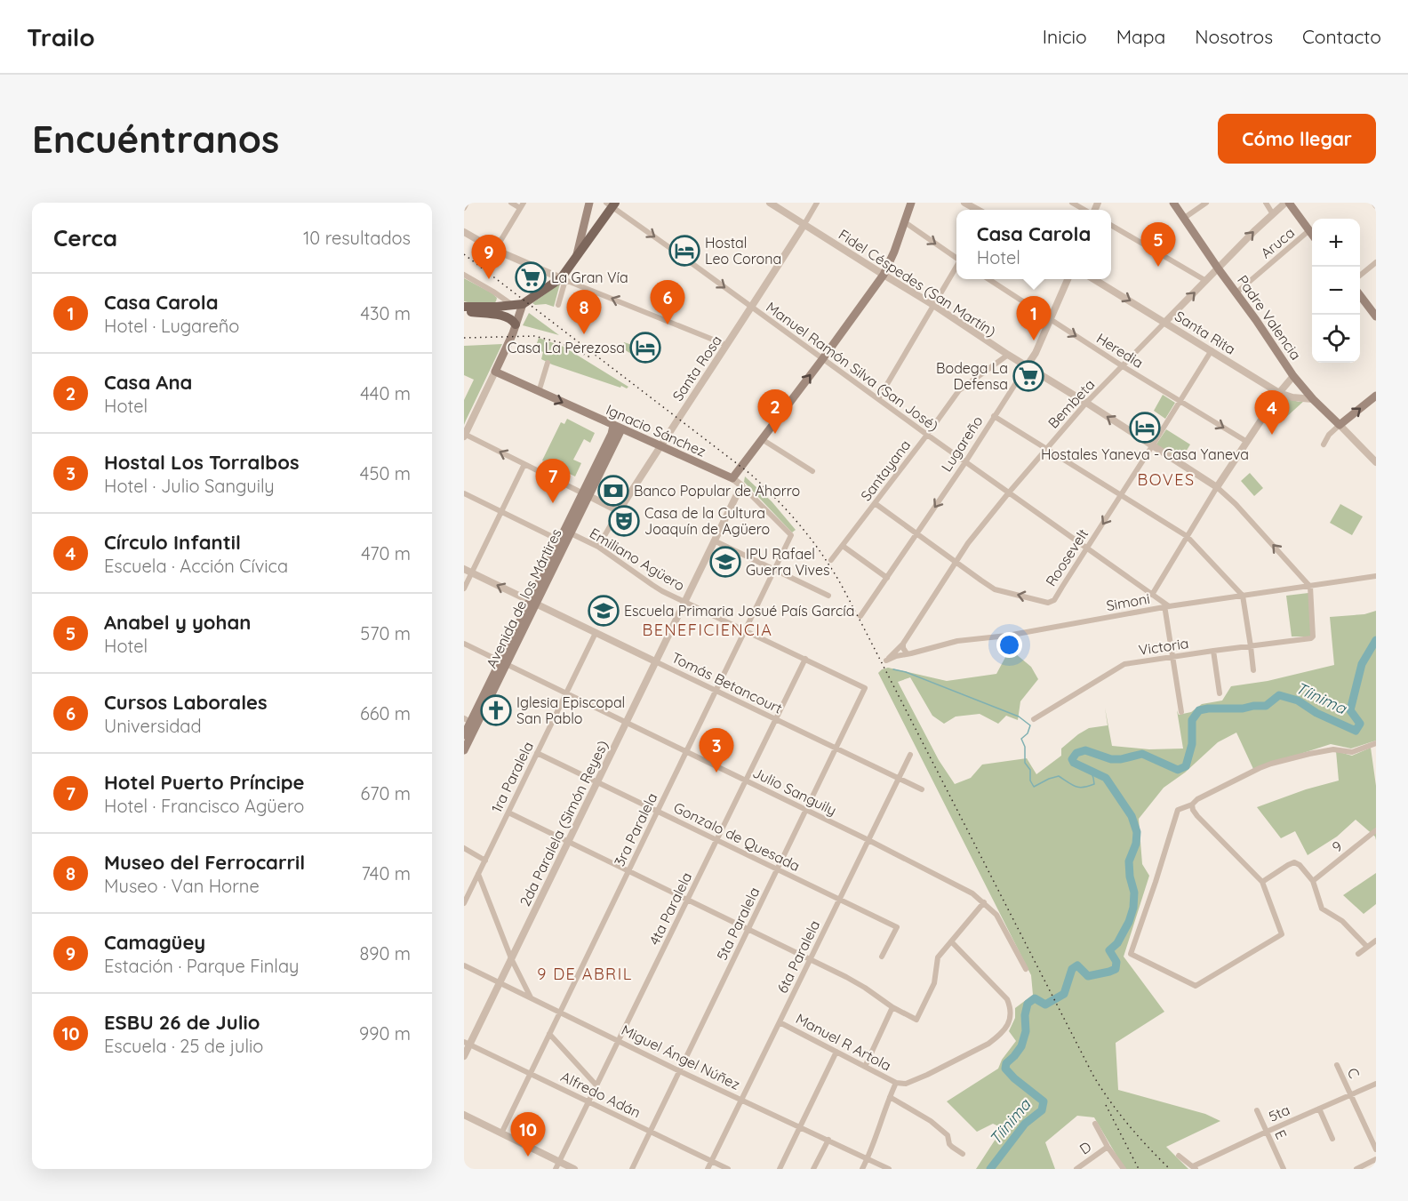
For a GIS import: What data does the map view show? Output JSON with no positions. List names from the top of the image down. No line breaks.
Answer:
{"streets":{"main road":["Padre Valencia","Ignacio Sánchez","Avenida de los Mártires"],"street":["Aruca","Fidel Céspedes (San Martín)","Santa Rita","Heredia","Manuel Ramón Silva (San José)","Santa Rosa","Bembeta","Lugareño","Santayana","Roosevelt","Emiliano Agüero","Simoni","Victoria","Tomás Betancourt","1ra Paralela","Julio Sanguily","2da Paralela (Simón Reyes)","3ra Paralela","Gonzalo de Quesada","9","4ta Paralela","5ta Paralela","6ta Paralela","Manuel R Artola","Miguel Ángel Núñez","C","Alfredo Adán","5ta","E","D"]},"crossings":[["Aruca","Padre Valencia"],["Fidel Céspedes (San Martín)","Santa Rosa"],["Fidel Céspedes (San Martín)","Bembeta"],["Fidel Céspedes (San Martín)","Lugareño"],["Fidel Céspedes (San Martín)","Santayana"],["Fidel Céspedes (San Martín)","Roosevelt"],["Fidel Céspedes (San Martín)","Simoni"],["Fidel Céspedes (San Martín)","Victoria"],["Padre Valencia","Santa Rita"],["Padre Valencia","Bembeta"],["Santa Rita","Bembeta"],["Santa Rita","Roosevelt"],["Heredia","Bembeta"],["Heredia","Lugareño"],["Heredia","Roosevelt"],["Manuel Ramón Silva (San José)","Santa Rosa"],["Manuel Ramón Silva (San José)","Bembeta"],["Manuel Ramón Silva (San José)","Lugareño"],["Manuel Ramón Silva (San José)","Santayana"],["Manuel Ramón Silva (San José)","Roosevelt"],["Manuel Ramón Silva (San José)","Simoni"],["Santa Rosa","Ignacio Sánchez"],["Santa Rosa","Emiliano Agüero"],["Bembeta","Roosevelt"],["Bembeta","Simoni"],["Ignacio Sánchez","Avenida de los Mártires"],["Ignacio Sánchez","2da Paralela (Simón Reyes)"],["Ignacio Sánchez","3ra Paralela"],["Lugareño","Roosevelt"],["Santayana","Roosevelt"],["Emiliano Agüero","Avenida de los Mártires"],["Emiliano Agüero","2da Paralela (Simón Reyes)"],["Emiliano Agüero","3ra Paralela"],["Emiliano Agüero","4ta Paralela"],["Emiliano Agüero","5ta Paralela"],["Avenida de los Mártires","Tomás Betancourt"],["Avenida de los Mártires","Julio Sanguily"],["Simoni","Victoria"],["Tomás Betancourt","1ra Paralela"],["Tomás Betancourt","2da Paralela (Simón Reyes)"],["Tomás Betancourt","3ra Paralela"],["Tomás Betancourt","4ta Paralela"],["Tomás Betancourt","5ta Paralela"],["Tomás Betancourt","6ta Paralela"],["1ra Paralela","Julio Sanguily"],["1ra Paralela","Gonzalo de Quesada"],["Julio Sanguily","2da Paralela (Simón Reyes)"],["Julio Sanguily","3ra Paralela"],["Julio Sanguily","4ta Paralela"],["Julio Sanguily","5ta Paralela"],["Julio Sanguily","6ta Paralela"],["2da Paralela (Simón Reyes)","Gonzalo de Quesada"],["2da Paralela (Simón Reyes)","Miguel Ángel Núñez"],["2da Paralela (Simón Reyes)","Alfredo Adán"],["3ra Paralela","Gonzalo de Quesada"],["3ra Paralela","Miguel Ángel Núñez"],["3ra Paralela","Alfredo Adán"],["Gonzalo de Quesada","4ta Paralela"],["Gonzalo de Quesada","5ta Paralela"],["Gonzalo de Quesada","6ta Paralela"],["4ta Paralela","Miguel Ángel Núñez"],["4ta Paralela","Alfredo Adán"],["5ta Paralela","Miguel Ángel Núñez"],["5ta Paralela","Alfredo Adán"],["6ta Paralela","Manuel R Artola"],["6ta Paralela","Miguel Ángel Núñez"],["6ta Paralela","Alfredo Adán"],["C","5ta"],["5ta","E"]],"one_way":["Heredia"],"districts":["BOVES","BENEFICIENCIA","9 DE ABRIL"],"water":["Tíinima"],"places":{"hotel":["Hostal Leo Corona","Casa La Perezosa","Hostales Yaneva - Casa Yaneva"],"supermarket":["La Gran Vía","Bodega La Defensa"],"bank":["Banco Popular de Ahorro"],"theatre":["Casa de la Cultura Joaquín de Agüero"],"school or university":["IPU Rafael Guerra Vives","Escuela Primaria Josué País García"],"church":["Iglesia Episcopal San Pablo"]},"page":{"header":"Trailo","nav":["Inicio","Mapa","Nosotros","Contacto"],"buttons":"Cómo llegar","title":"Encuéntranos","heading":["Cerca","10 resultados"],"popup":["Casa Carola","Hotel"],"map_buttons":["+","−"],"pins":["5","9","6","8","1","2","4","7","3","10"],"list":[{"mark":"1","name":"Casa Carola","note":"Hotel · Lugareño","value":"430 m"},{"mark":"2","name":"Casa Ana","note":"Hotel","value":"440 m"},{"mark":"3","name":"Hostal Los Torralbos","note":"Hotel · Julio Sanguily","value":"450 m"},{"mark":"4","name":"Círculo Infantil","note":"Escuela · Acción Cívica","value":"470 m"},{"mark":"5","name":"Anabel y yohan","note":"Hotel","value":"570 m"},{"mark":"6","name":"Cursos Laborales","note":"Universidad","value":"660 m"},{"mark":"7","name":"Hotel Puerto Príncipe","note":"Hotel · Francisco Agüero","value":"670 m"},{"mark":"8","name":"Museo del Ferrocarril","note":"Museo · Van Horne","value":"740 m"},{"mark":"9","name":"Camagüey","note":"Estación · Parque Finlay","value":"890 m"},{"mark":"10","name":"ESBU 26 de Julio","note":"Escuela · 25 de julio","value":"990 m"}]}}
